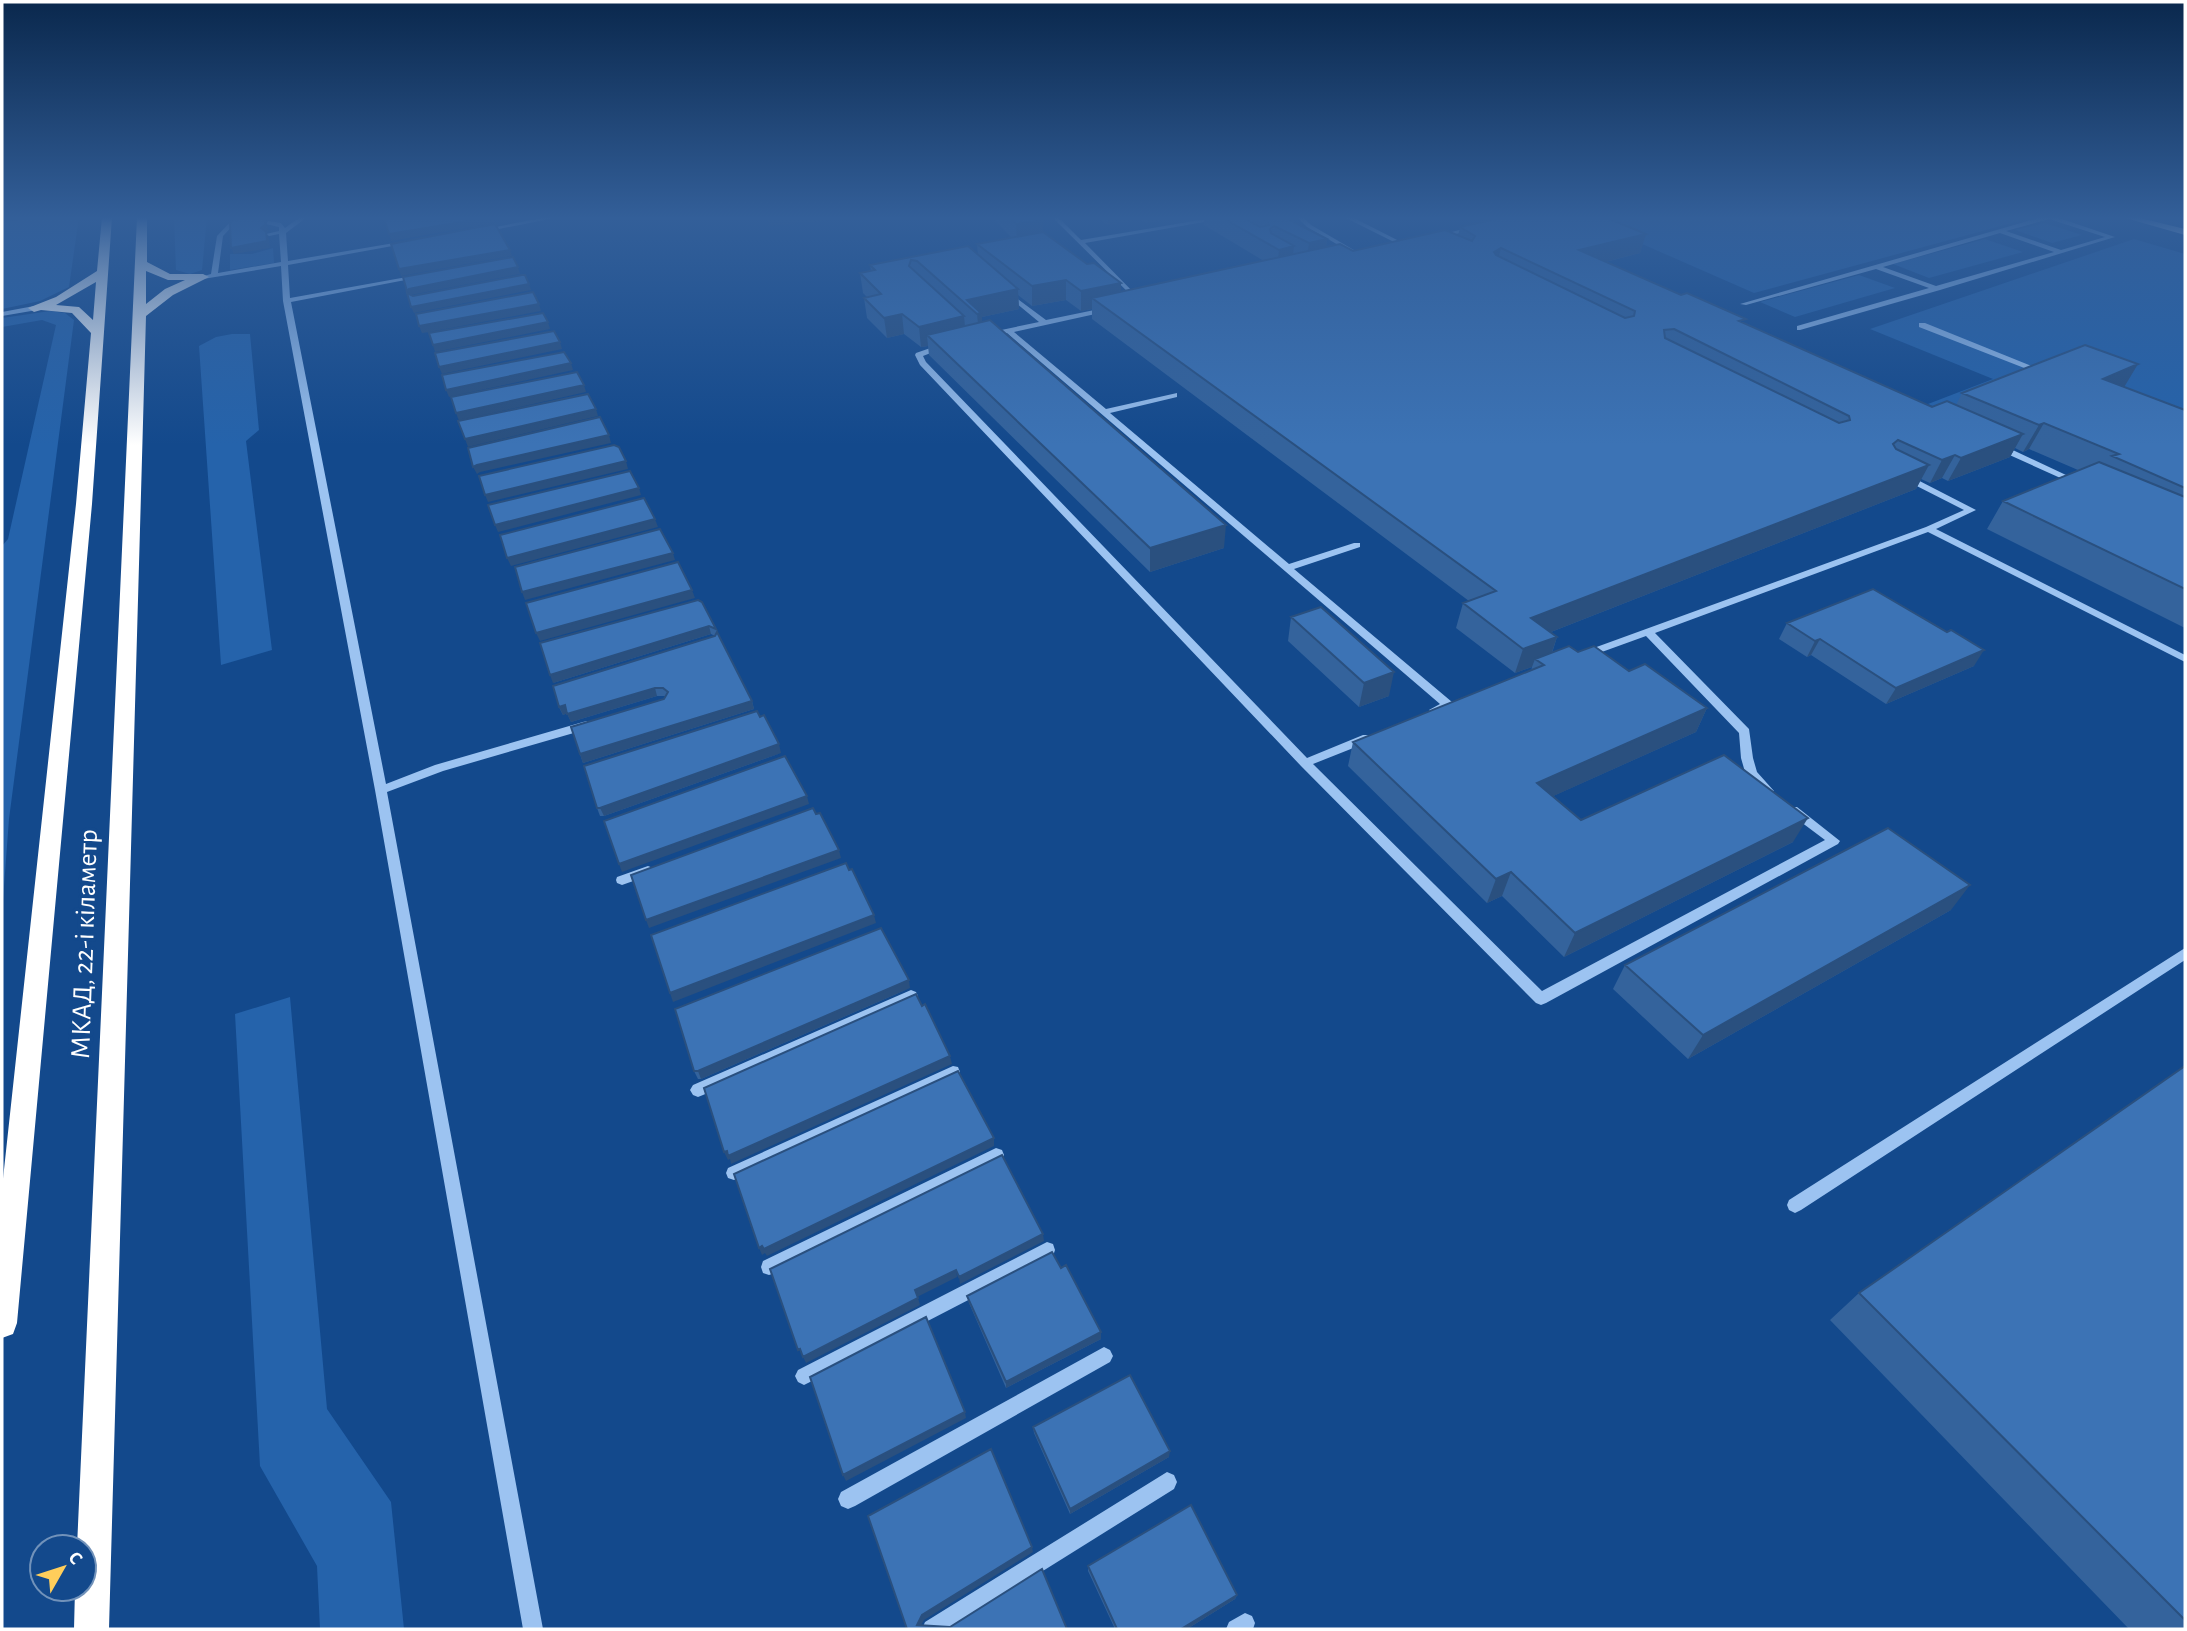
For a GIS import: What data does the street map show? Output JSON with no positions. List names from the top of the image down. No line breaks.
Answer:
{"streets":{"highway":["МКАД, 22-і кіламетр"]},"north":"top right"}
